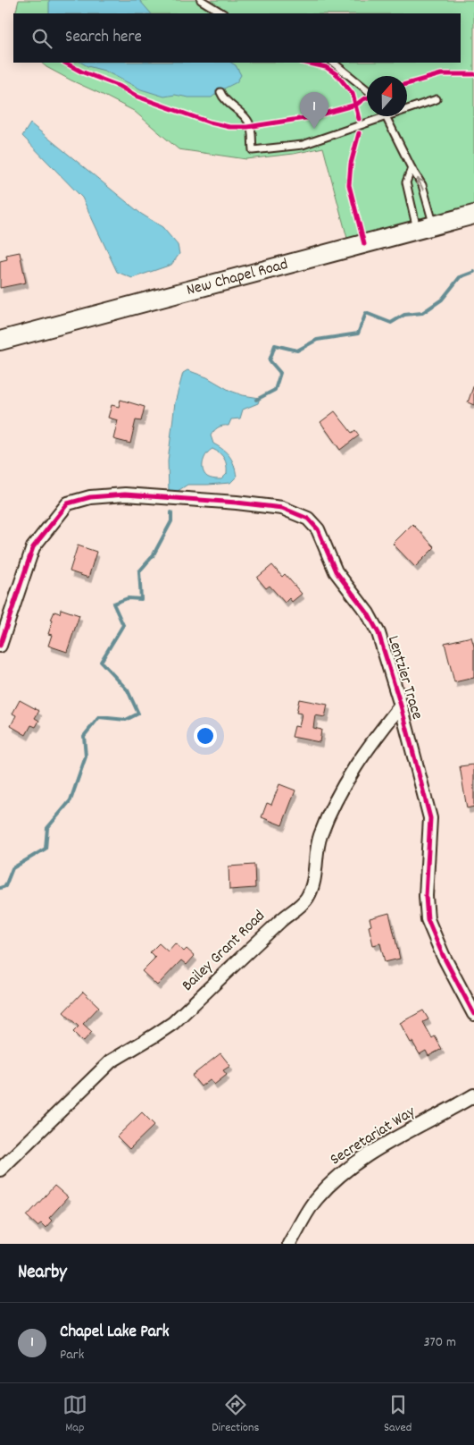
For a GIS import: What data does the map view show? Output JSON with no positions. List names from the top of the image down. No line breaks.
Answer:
{"streets":{"street":["New Chapel Road","Lentzier Trace","Bailey Grant Road","Secretariat Way"]},"crossings":[["Lentzier Trace","Bailey Grant Road"]],"north":"top","page":{"search":"Search here","pins":"1","heading":"Nearby","list":[{"mark":"1","name":"Chapel Lake Park","note":"Park","value":"370 m"}],"nav":["Map","Directions","Saved"]}}
